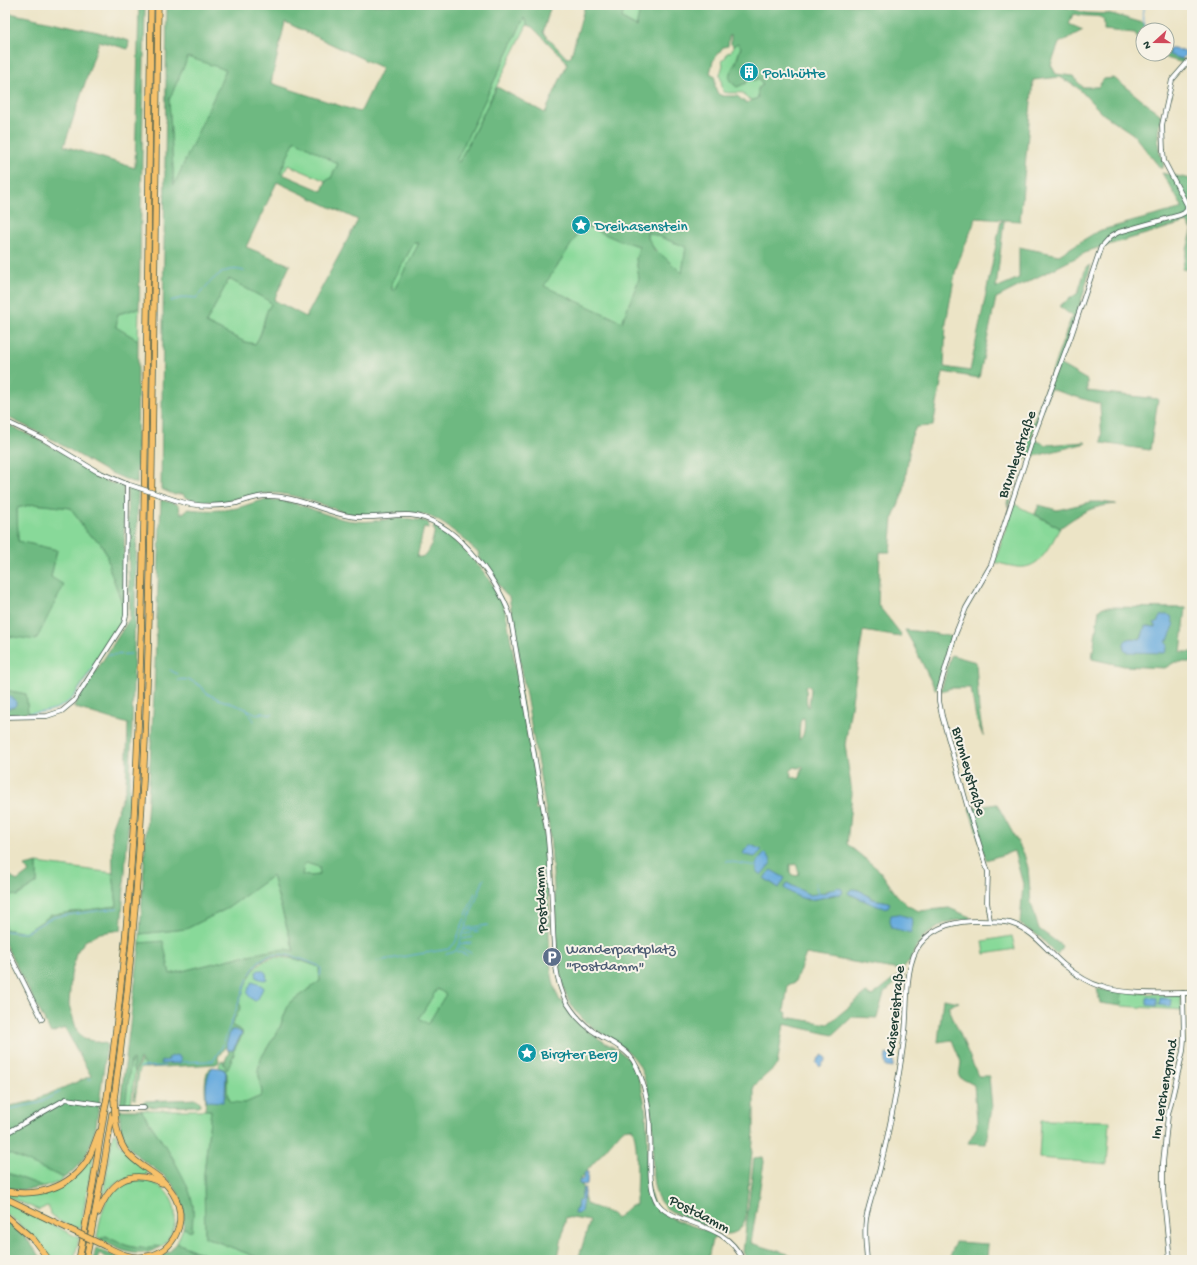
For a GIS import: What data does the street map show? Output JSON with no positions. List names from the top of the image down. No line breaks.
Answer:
{"streets":{"street":["Brumleystraße","Postdamm","Kaisereistraße","Im Lerchengrund"]},"crossings":[["Brumleystraße","Kaisereistraße"],["Kaisereistraße","Im Lerchengrund"]],"places":{"building":["Pohlhütte"],"place":["Dreihasenstein","Birgter Berg"],"parking":["Wanderparkplatz \"Postdamm\""]},"north":"left"}
